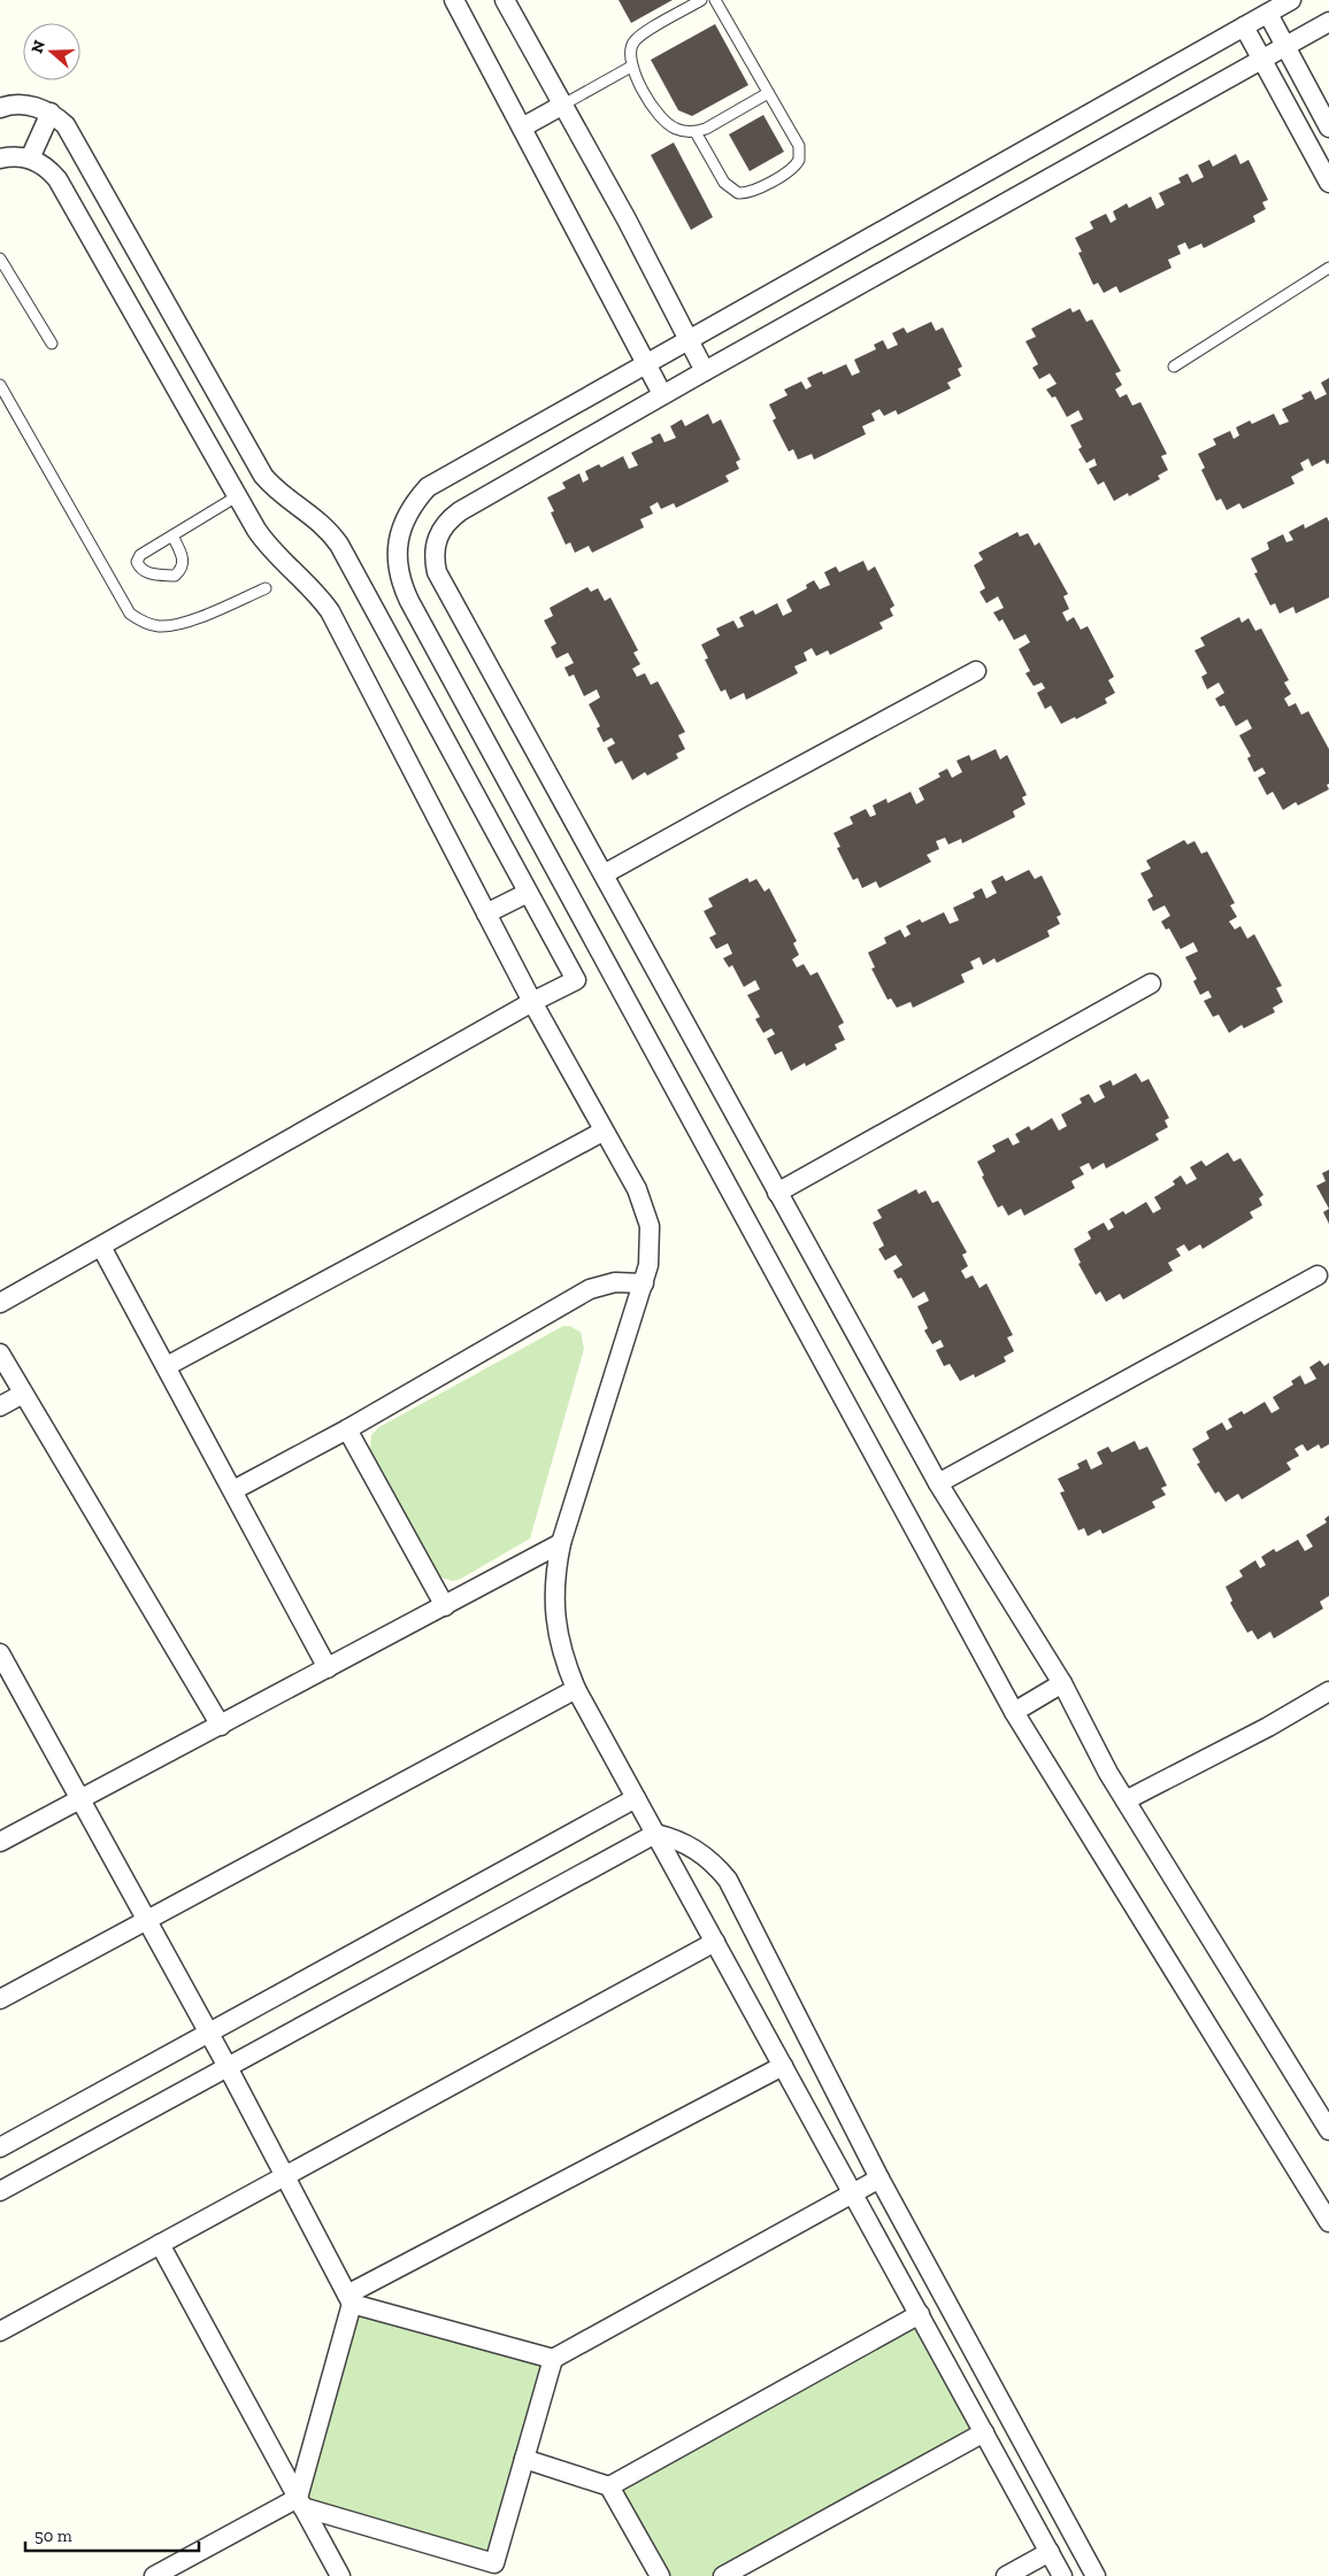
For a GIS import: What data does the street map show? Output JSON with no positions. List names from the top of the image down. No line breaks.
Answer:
{"scale_bar":"50 m","north":"left"}
